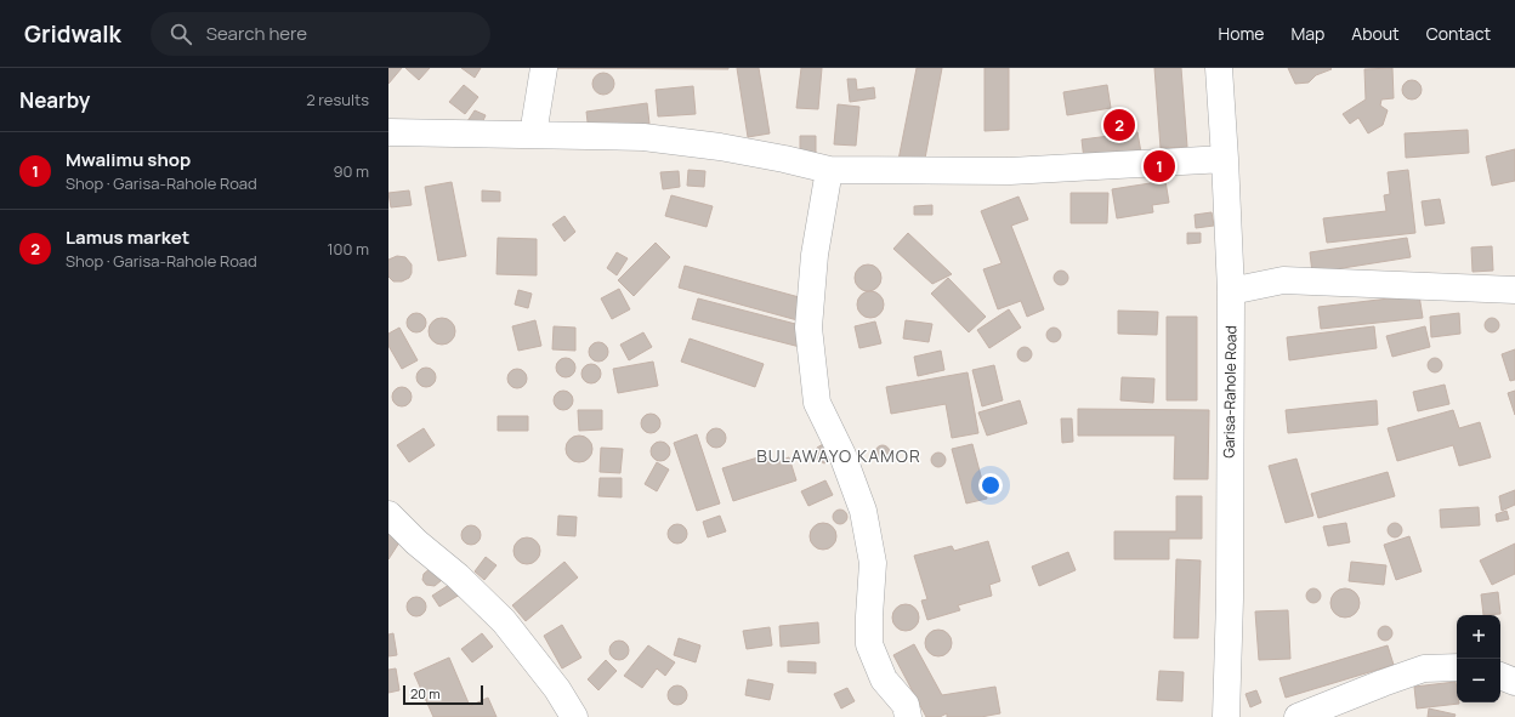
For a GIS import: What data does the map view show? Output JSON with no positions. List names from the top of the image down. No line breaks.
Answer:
{"streets":{"street":["Garisa-Rahole Road"]},"districts":["BULAWAYO KAMOR"],"scale_bar":"20 m","page":{"header":"Gridwalk","search":"Search here","nav":["Home","Map","About","Contact"],"heading":["Nearby","2 results"],"pins":["2","1"],"list":[{"mark":"1","name":"Mwalimu shop","note":"Shop · Garisa-Rahole Road","value":"90 m"},{"mark":"2","name":"Lamus market","note":"Shop · Garisa-Rahole Road","value":"100 m"}],"map_buttons":["+","−"],"scale":"20 m"}}
